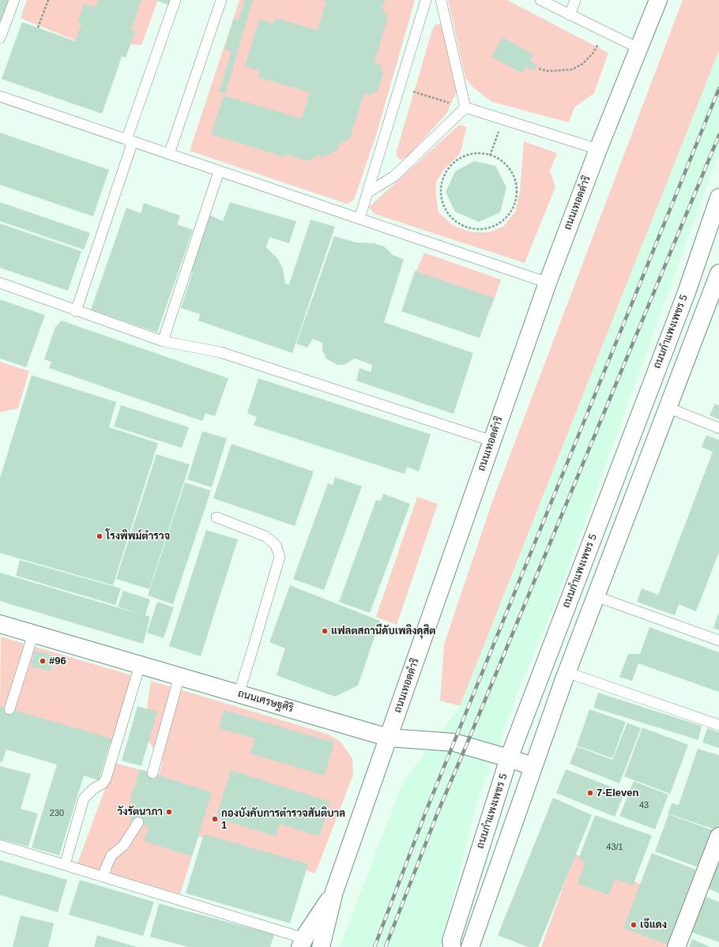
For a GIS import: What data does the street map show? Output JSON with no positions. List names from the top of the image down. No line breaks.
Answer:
{"streets":{"street":["ถนนเทอดดำริ","ถนนกำแพงเพชร 5","ถนนเศรษฐศิริ"]},"crossings":[["ถนนเทอดดำริ","ถนนเศรษฐศิริ"],["ถนนกำแพงเพชร 5","ถนนเศรษฐศิริ"]],"places":["โรงพิพม์ตำรวจ","แฟลตสถานีดับเพลิงดุสิต","#96","7-Eleven","วังรัตนาภา","กองบังคับการตำรวจสันติบาล 1","เจ๊แดง"],"house_numbers":["43","230","43/1"]}
